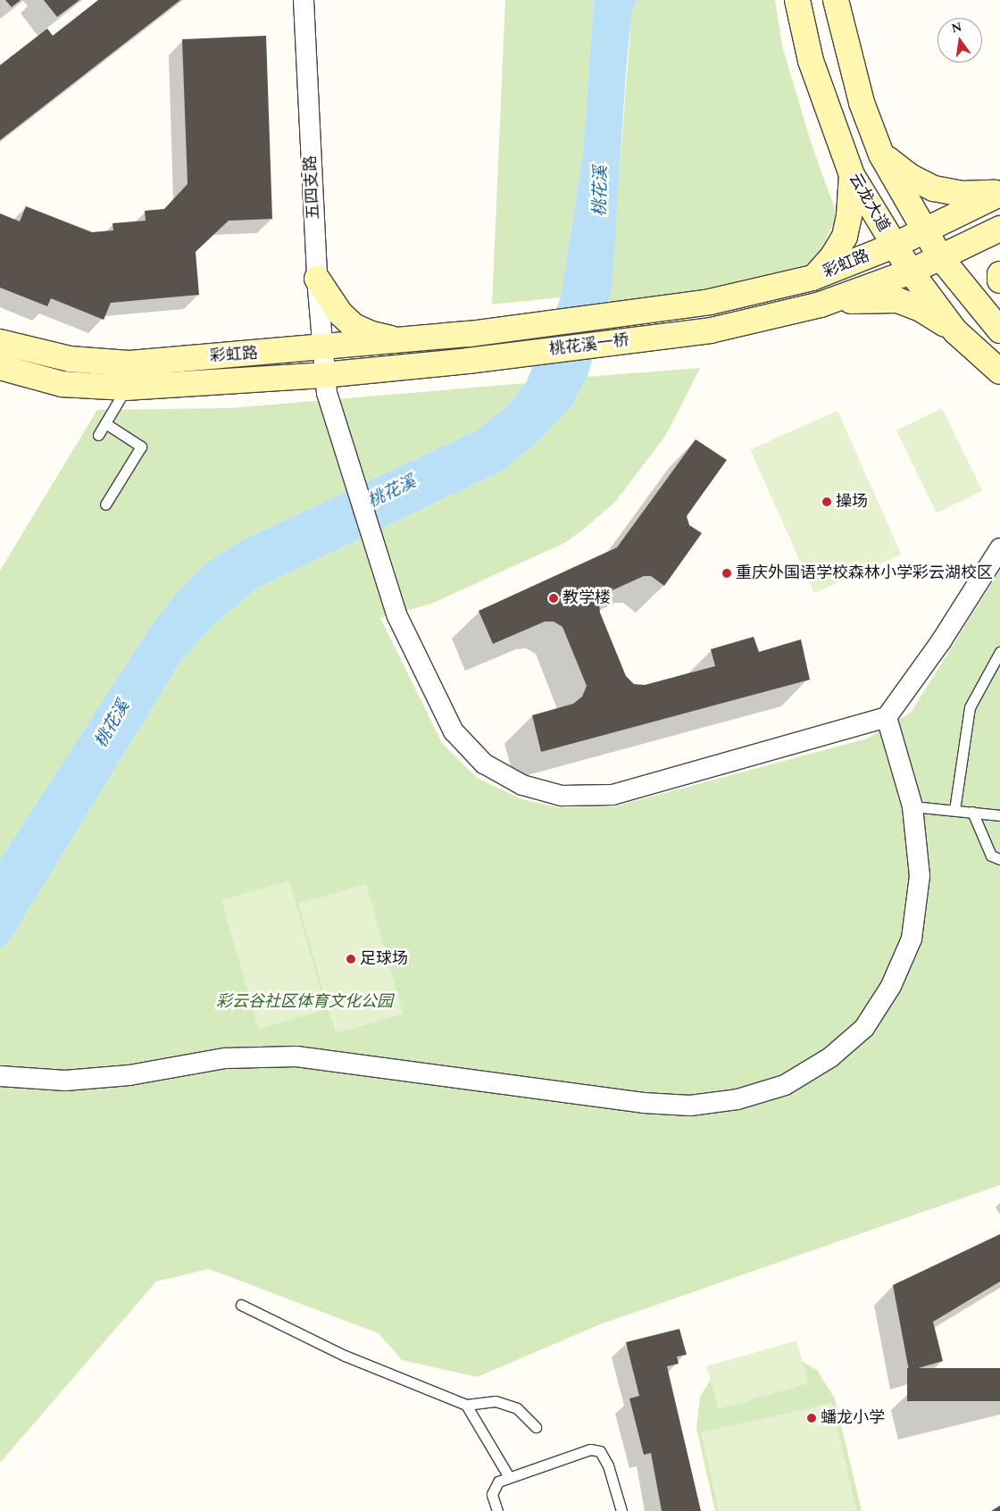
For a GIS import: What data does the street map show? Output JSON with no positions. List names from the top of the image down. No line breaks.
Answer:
{"streets":{"main road":["云龙大道","彩虹路","桃花溪一桥"],"street":["五四支路"]},"crossings":[["五四支路","彩虹路"],["云龙大道","彩虹路"],["彩虹路","桃花溪一桥"]],"water":["桃花溪"],"parks":["彩云谷社区体育文化公园"],"places":["操场","重庆外国语学校森林小学彩云湖校区","教学楼","足球场","蟠龙小学"],"north":"top"}
